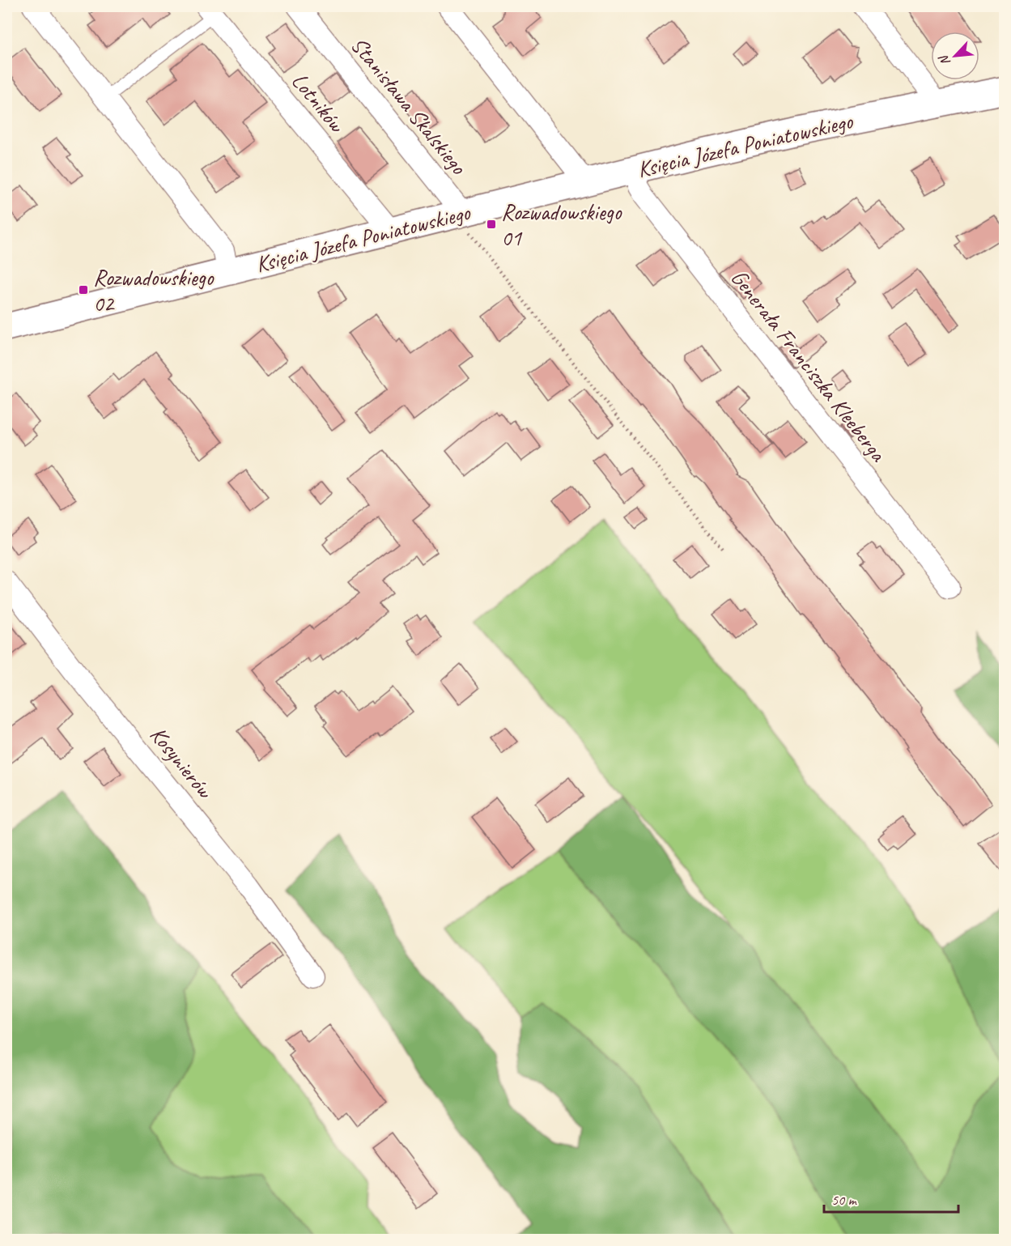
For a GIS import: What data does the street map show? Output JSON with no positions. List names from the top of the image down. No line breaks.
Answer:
{"streets":{"street":["Lotników","Stanisława Skalskiego","Księcia Józefa Poniatowskiego","Generała Franciszka Kleeberga","Kosynierów"]},"crossings":[["Lotników","Księcia Józefa Poniatowskiego"],["Stanisława Skalskiego","Księcia Józefa Poniatowskiego"],["Księcia Józefa Poniatowskiego","Generała Franciszka Kleeberga"]],"places":{"transit":["Rozwadowskiego 01","Rozwadowskiego 02"]},"scale_bar":"50 m","north":"bottom left"}
